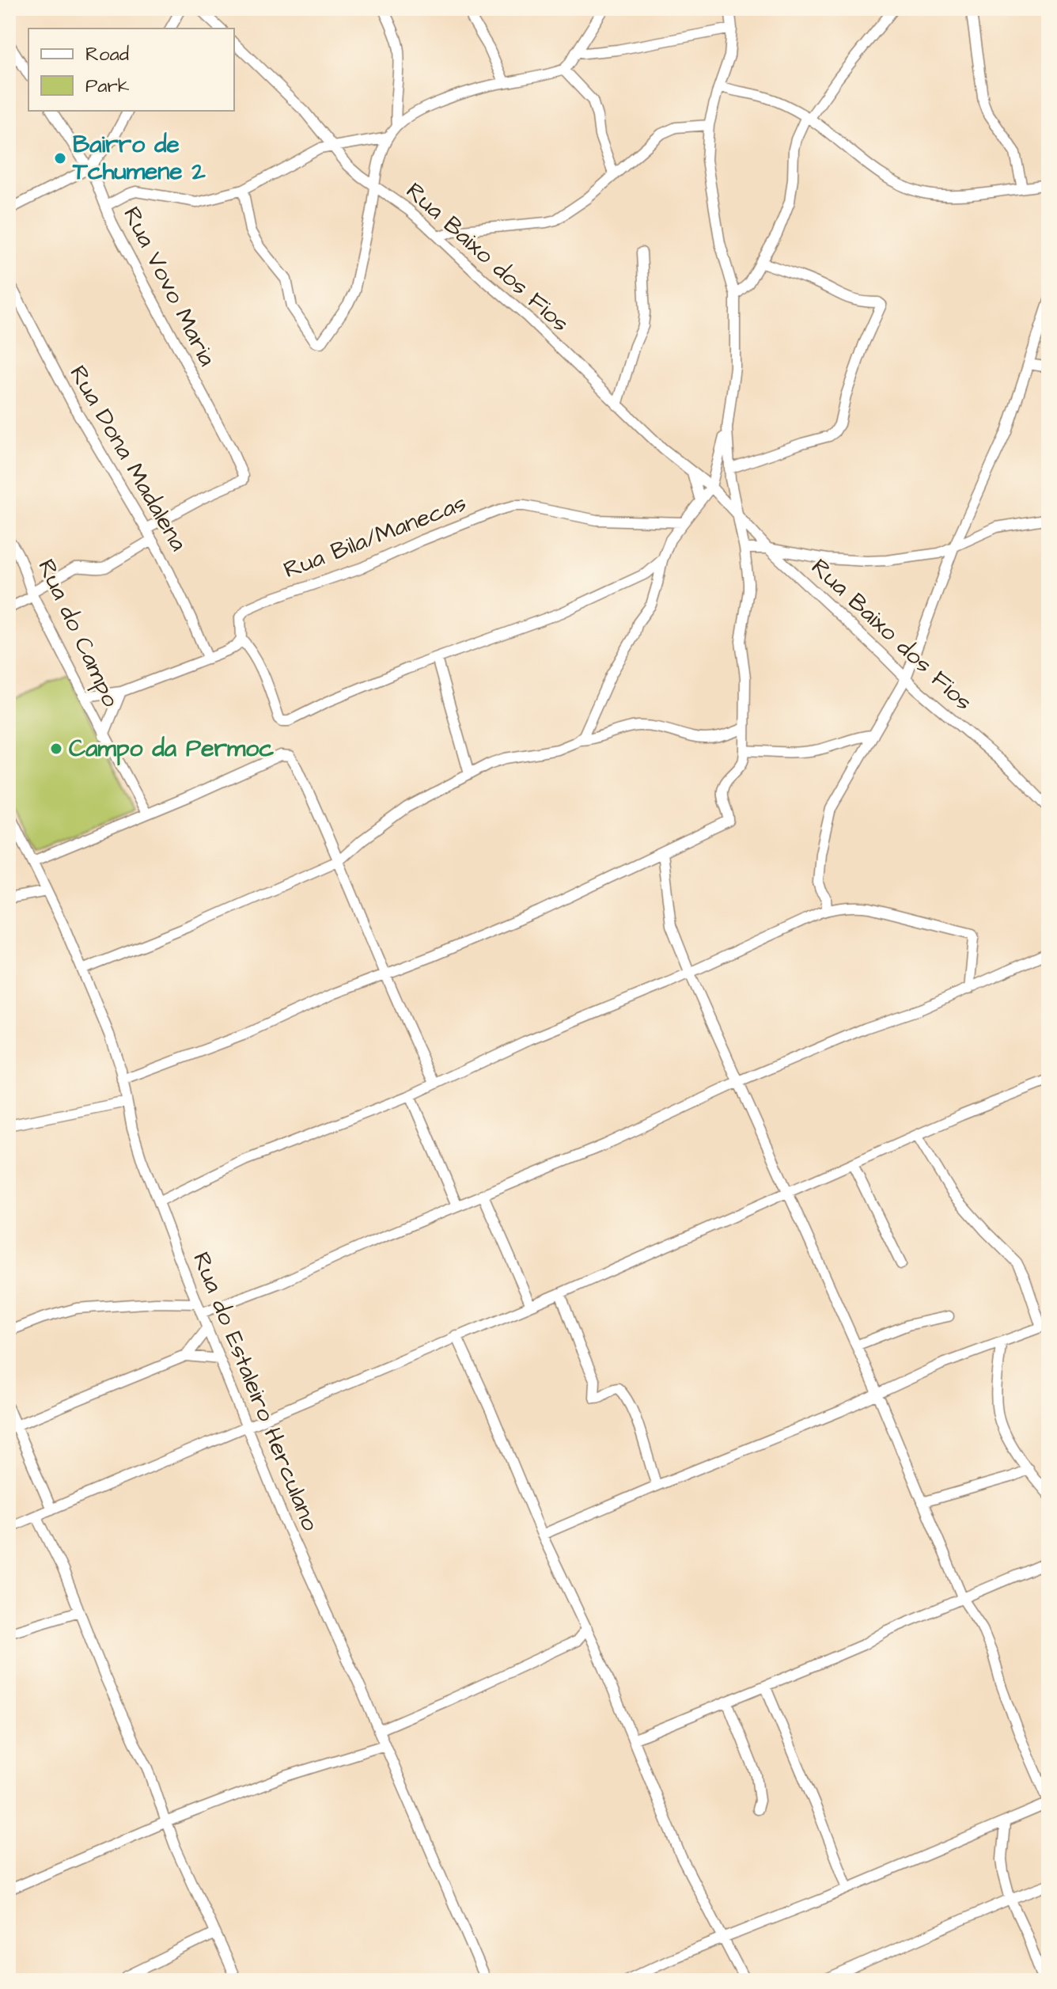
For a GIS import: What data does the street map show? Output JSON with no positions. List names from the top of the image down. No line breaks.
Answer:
{"streets":{"street":["Rua Baixo dos Fios","Rua Vovo Maria","Rua Dona Madalena","Rua Bila/Manecas","Rua do Campo","Rua do Estaleiro Herculano"]},"crossings":[["Rua Vovo Maria","Rua Dona Madalena"]],"places":["Bairro de Tchumene 2","Campo da Permoc"],"legend":["Road","Park"]}
